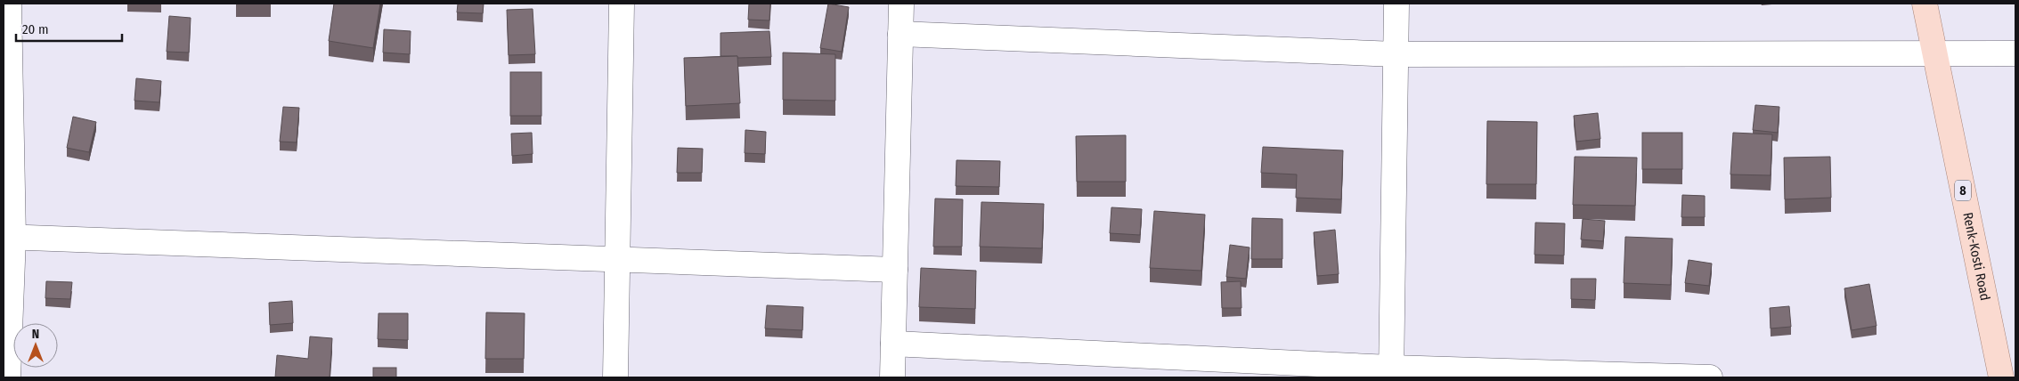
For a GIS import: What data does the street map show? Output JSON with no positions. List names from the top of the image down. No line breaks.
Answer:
{"streets":{"main road":["8","Renk-Kosti Road"]},"scale_bar":"20 m","north":"top"}
